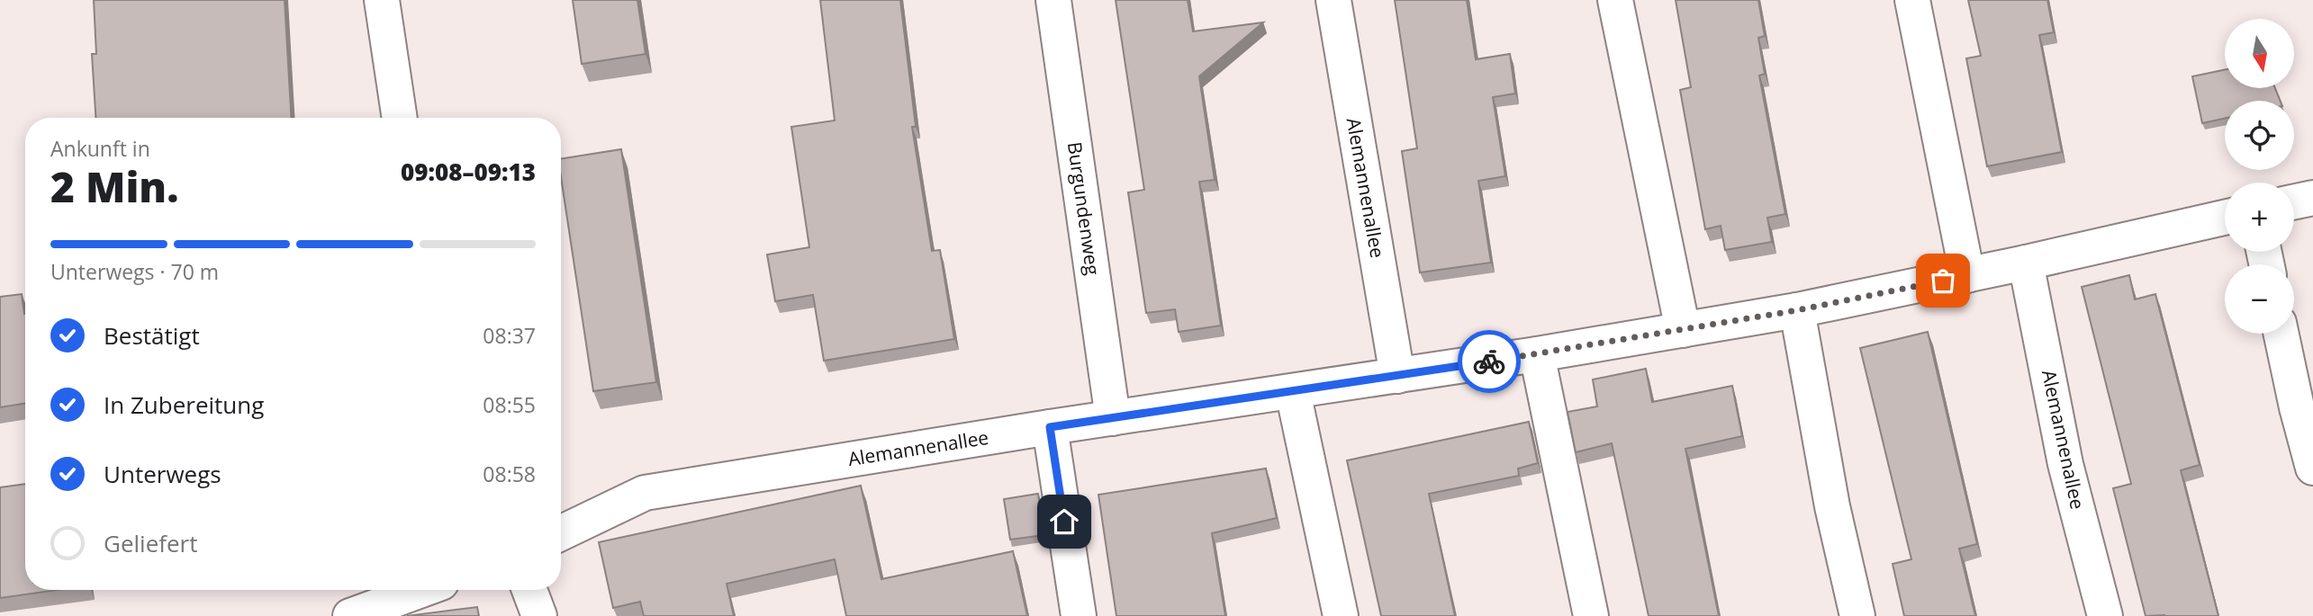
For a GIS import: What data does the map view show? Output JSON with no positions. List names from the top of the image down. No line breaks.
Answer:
{"streets":{"street":["Alemannenallee","Burgundenweg"]},"crossings":[["Alemannenallee","Burgundenweg"]],"north":"bottom","page":{"map_buttons":["+","−"],"heading":["2 Min.","Ankunft in","09:08–09:13"],"bar":"Unterwegs · 70 m","list":[["Bestätigt","08:37"],["In Zubereitung","08:55"],["Unterwegs","08:58"],"Geliefert"]}}
